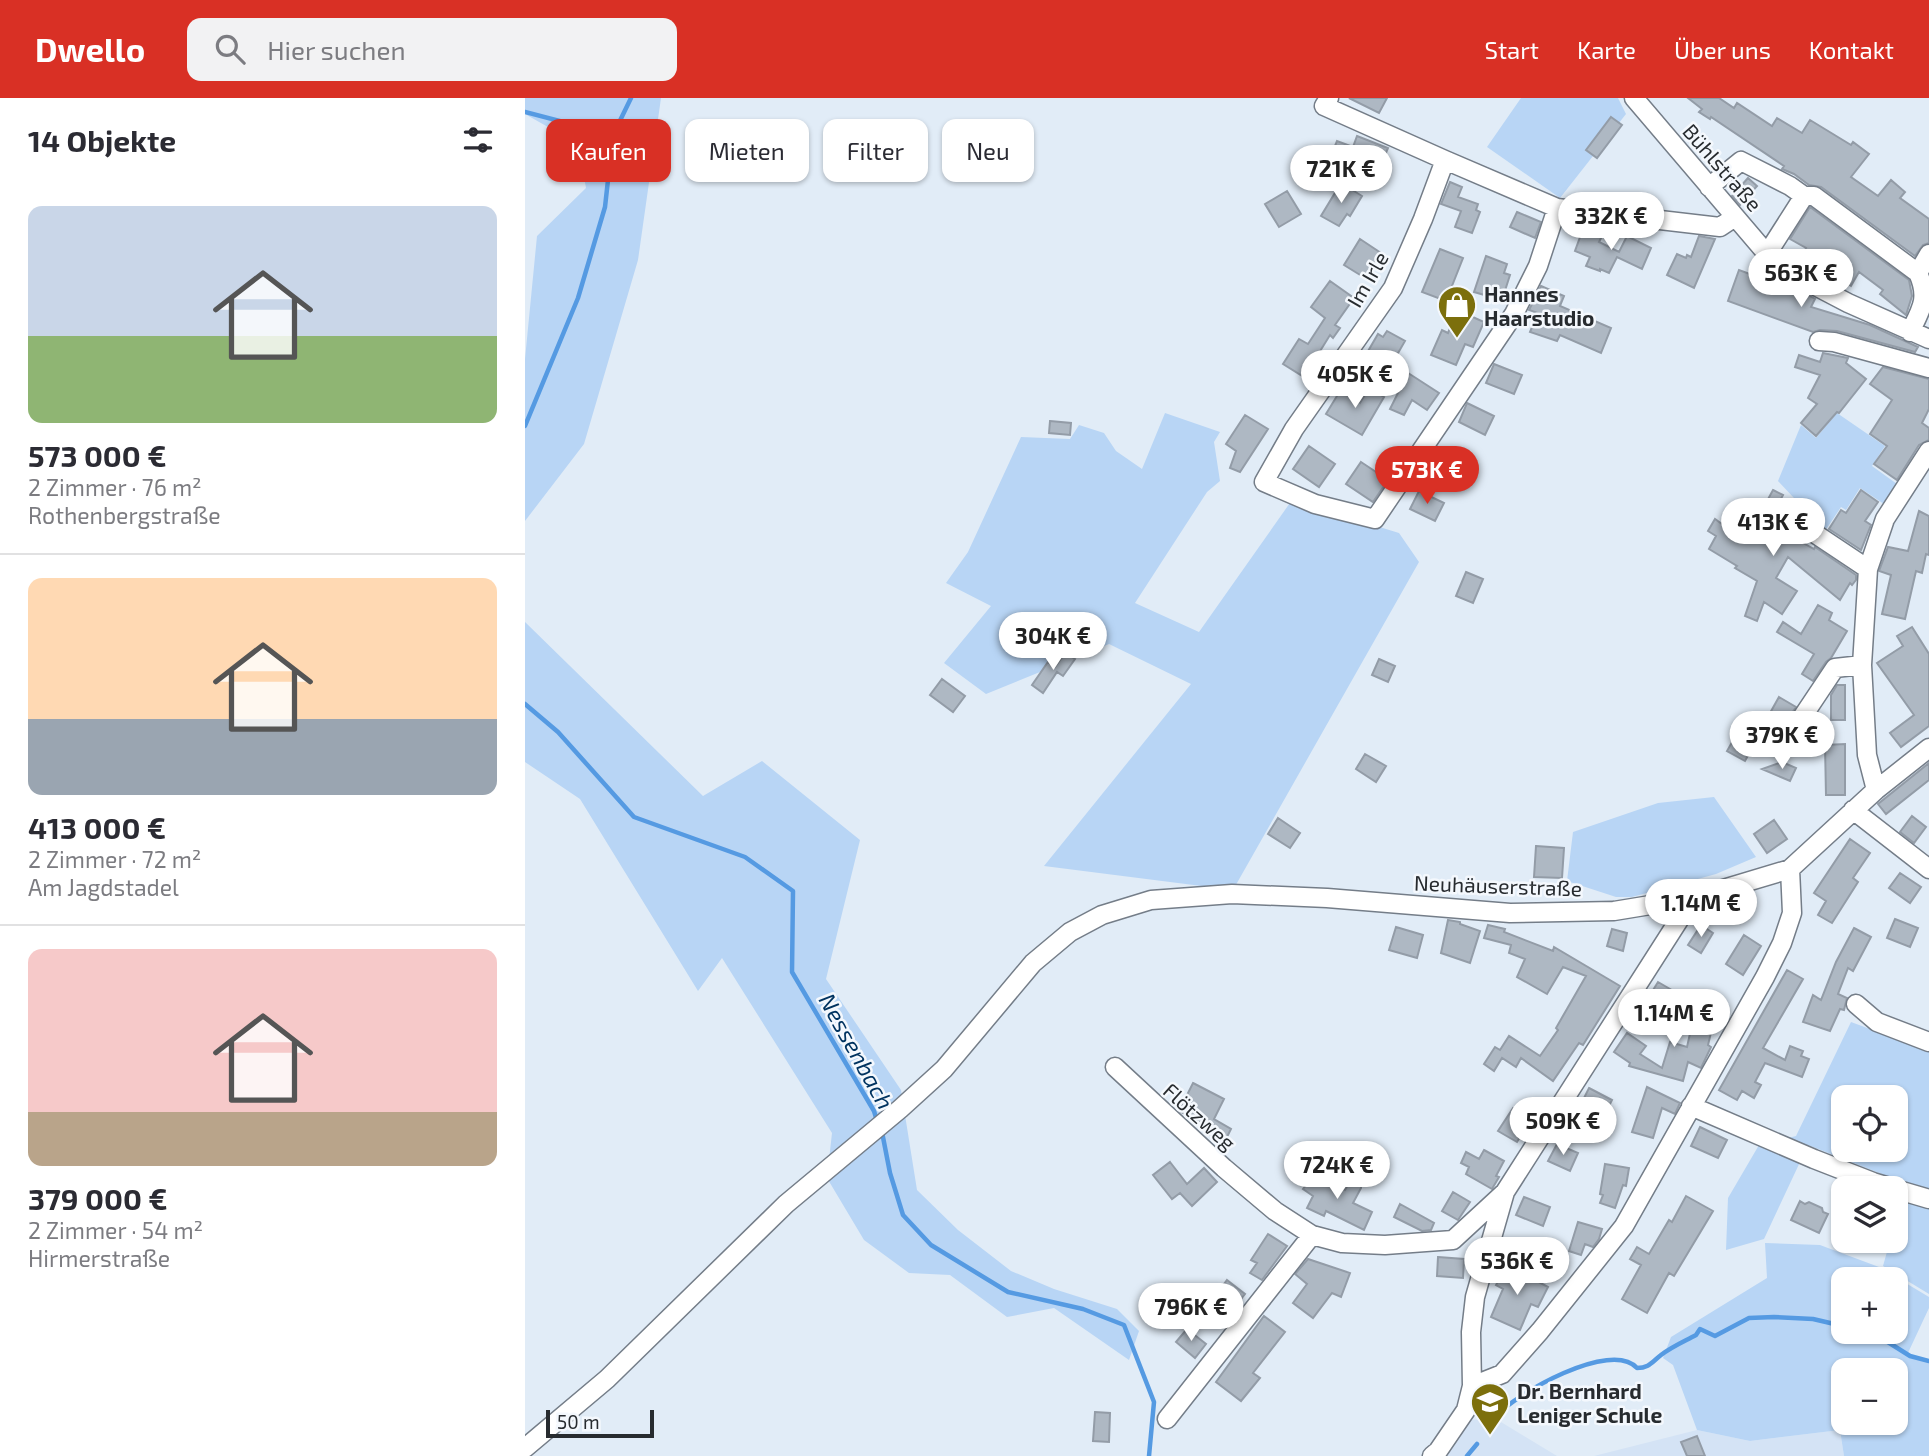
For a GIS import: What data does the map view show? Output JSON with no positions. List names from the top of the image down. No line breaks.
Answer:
{"streets":{"street":["Bühlstraße","Im Irle","Neuhäuserstraße","Flötzweg"]},"water":["Nessenbach"],"places":{"shop":["Hannes Haarstudio"],"school or university":["Dr. Bernhard Leniger Schule"]},"scale_bar":"50 m","page":{"header":"Dwello","search":"Hier suchen","nav":["Start","Karte","Über uns","Kontakt"],"heading":"14 Objekte","chip":["Kaufen","Mieten","Filter","Neu"],"price":["721K €","332K €","563K €","405K €","573K €","413K €","304K €","379K €","1.14M €","1.14M €","509K €","724K €","536K €","796K €"],"list":[{"name":"573 000 €","note":"2 Zimmer · 76 m² · Rothenbergstraße"},{"name":"413 000 €","note":"2 Zimmer · 72 m² · Am Jagdstadel"},{"name":"379 000 €","note":"2 Zimmer · 54 m² · Hirmerstraße"}],"map_buttons":["+","−"],"scale":"50 m"}}
